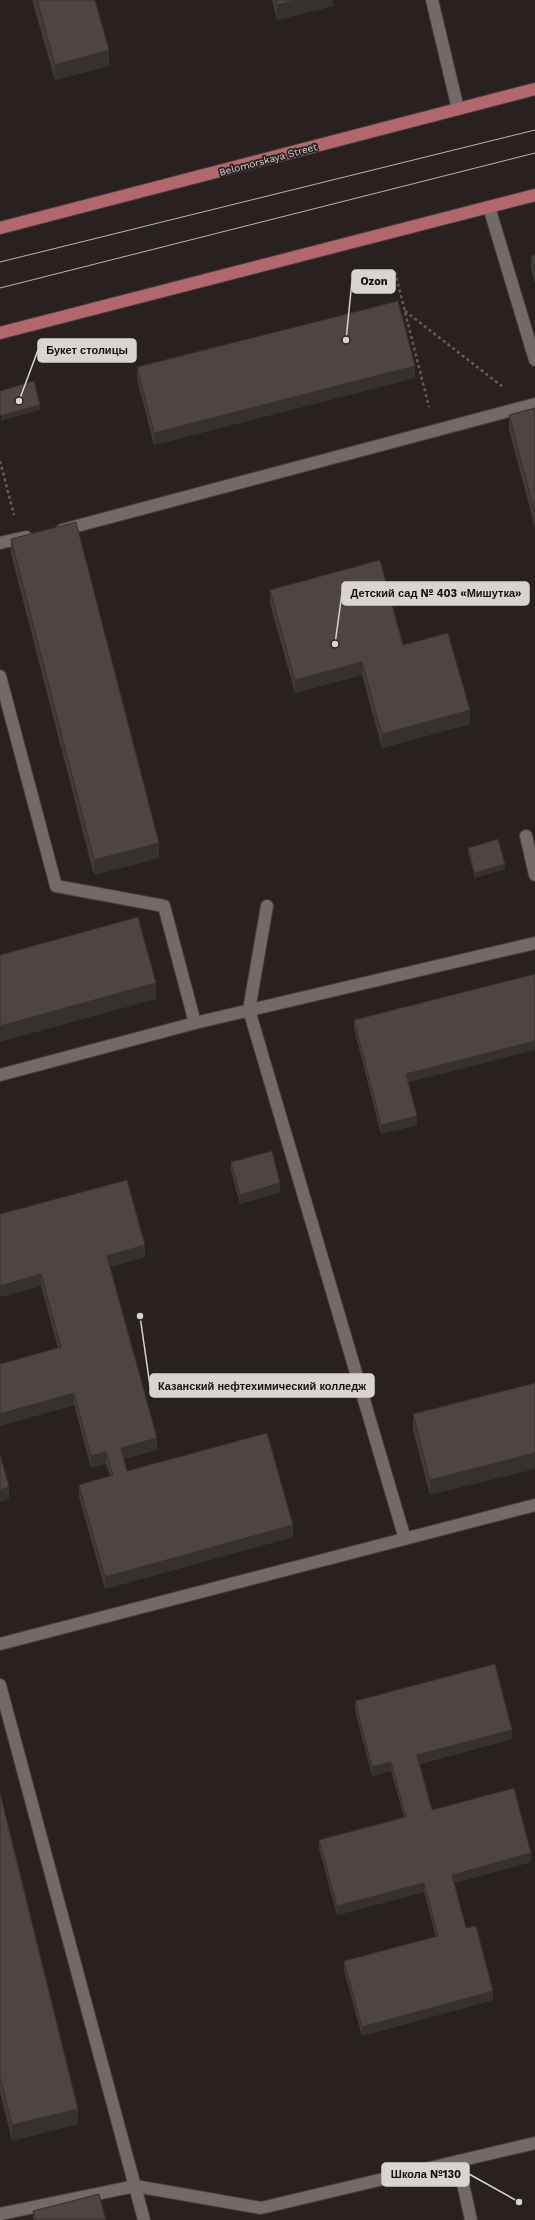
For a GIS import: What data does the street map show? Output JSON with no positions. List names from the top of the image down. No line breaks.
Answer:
{"streets":{"main road":["Belomorskaya Street"]},"places":["Ozon","Букет столицы","Детский сад № 403 «Мишутка»","Казанский нефтехимический колледж","Школа №130"]}
